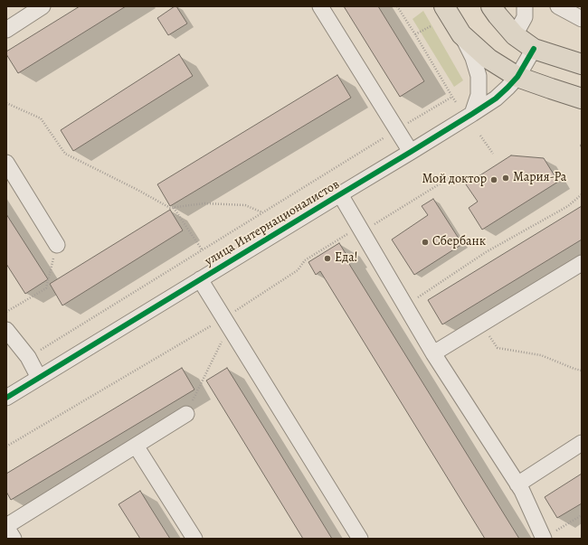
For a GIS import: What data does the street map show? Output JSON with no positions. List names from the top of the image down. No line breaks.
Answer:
{"streets":{"street":["улица Интернационалистов"]},"places":["Мария-Ра","Мой доктор","Сбербанк","Еда!"]}
